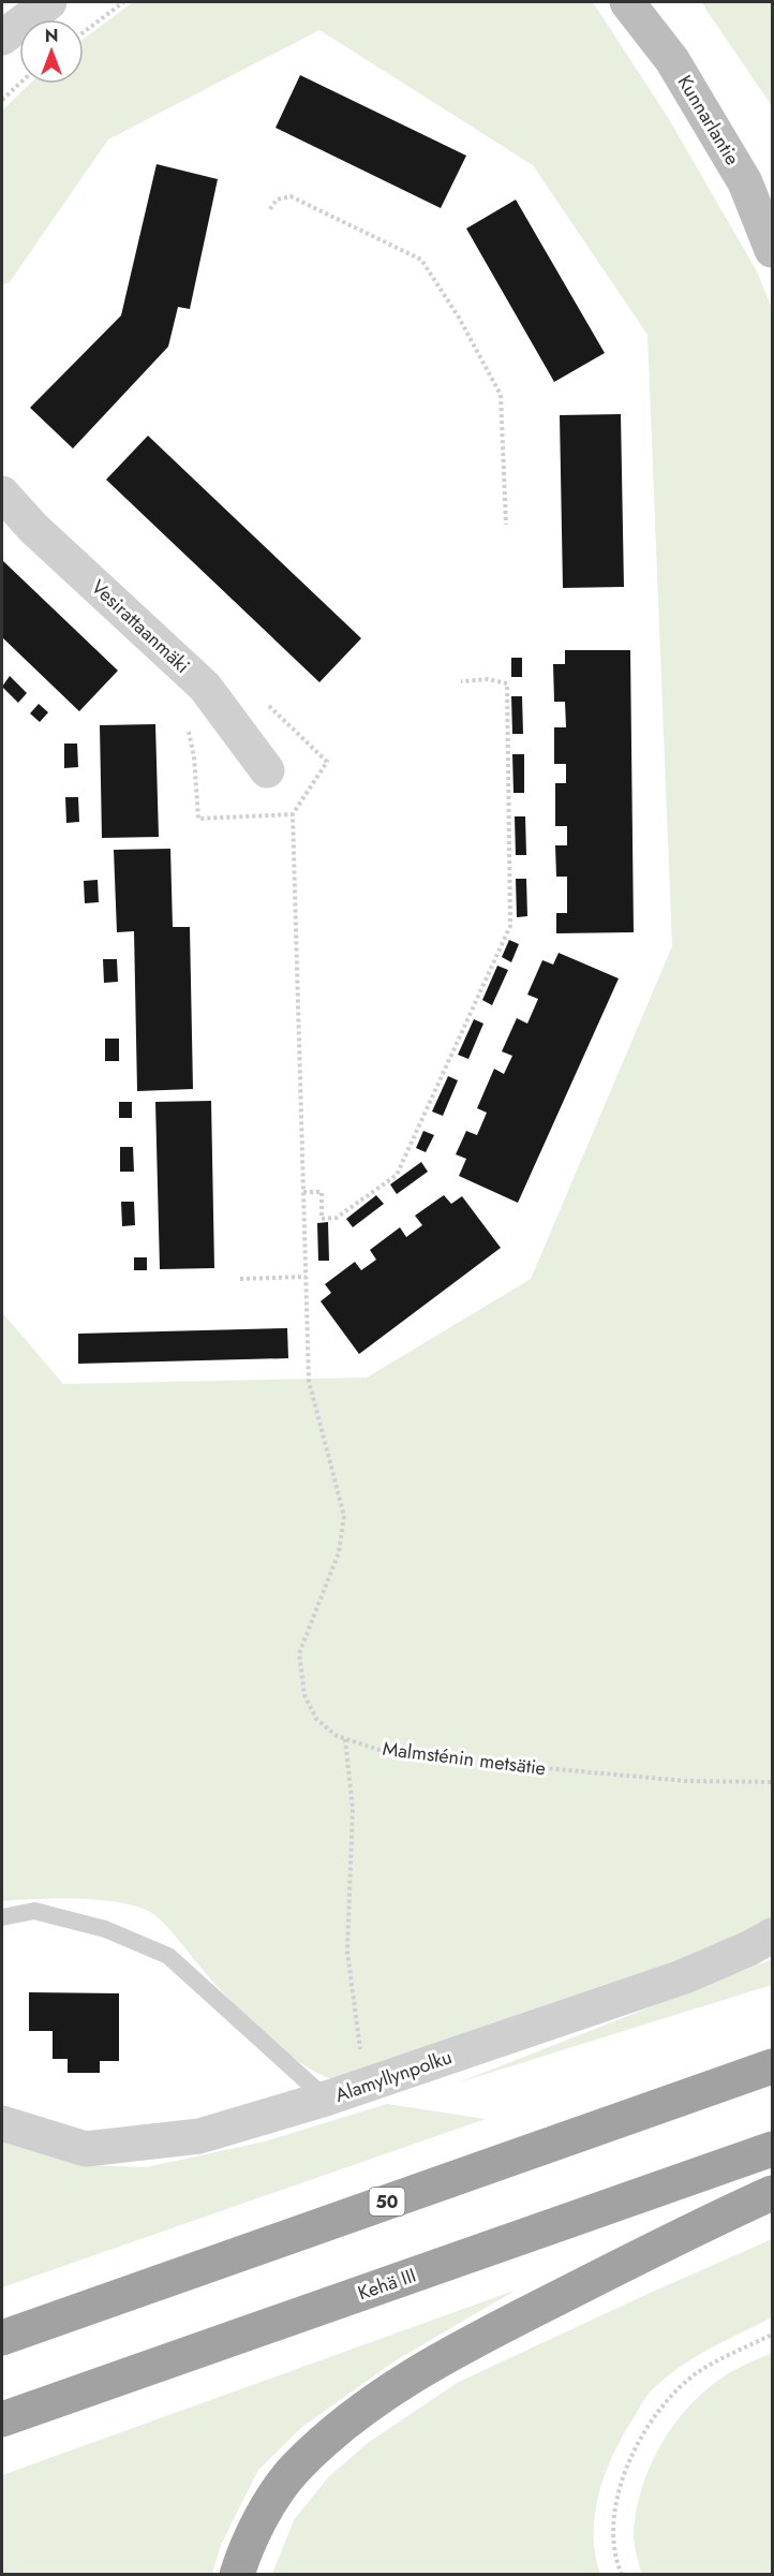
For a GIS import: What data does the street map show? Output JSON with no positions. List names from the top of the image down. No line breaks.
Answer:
{"streets":{"highway":["50","Kehä III"],"main road":["Kunnarlantie"],"street":["Vesirattaanmäki","Alamyllynpolku"],"path":["Malmsténin metsätie"]},"north":"top"}
